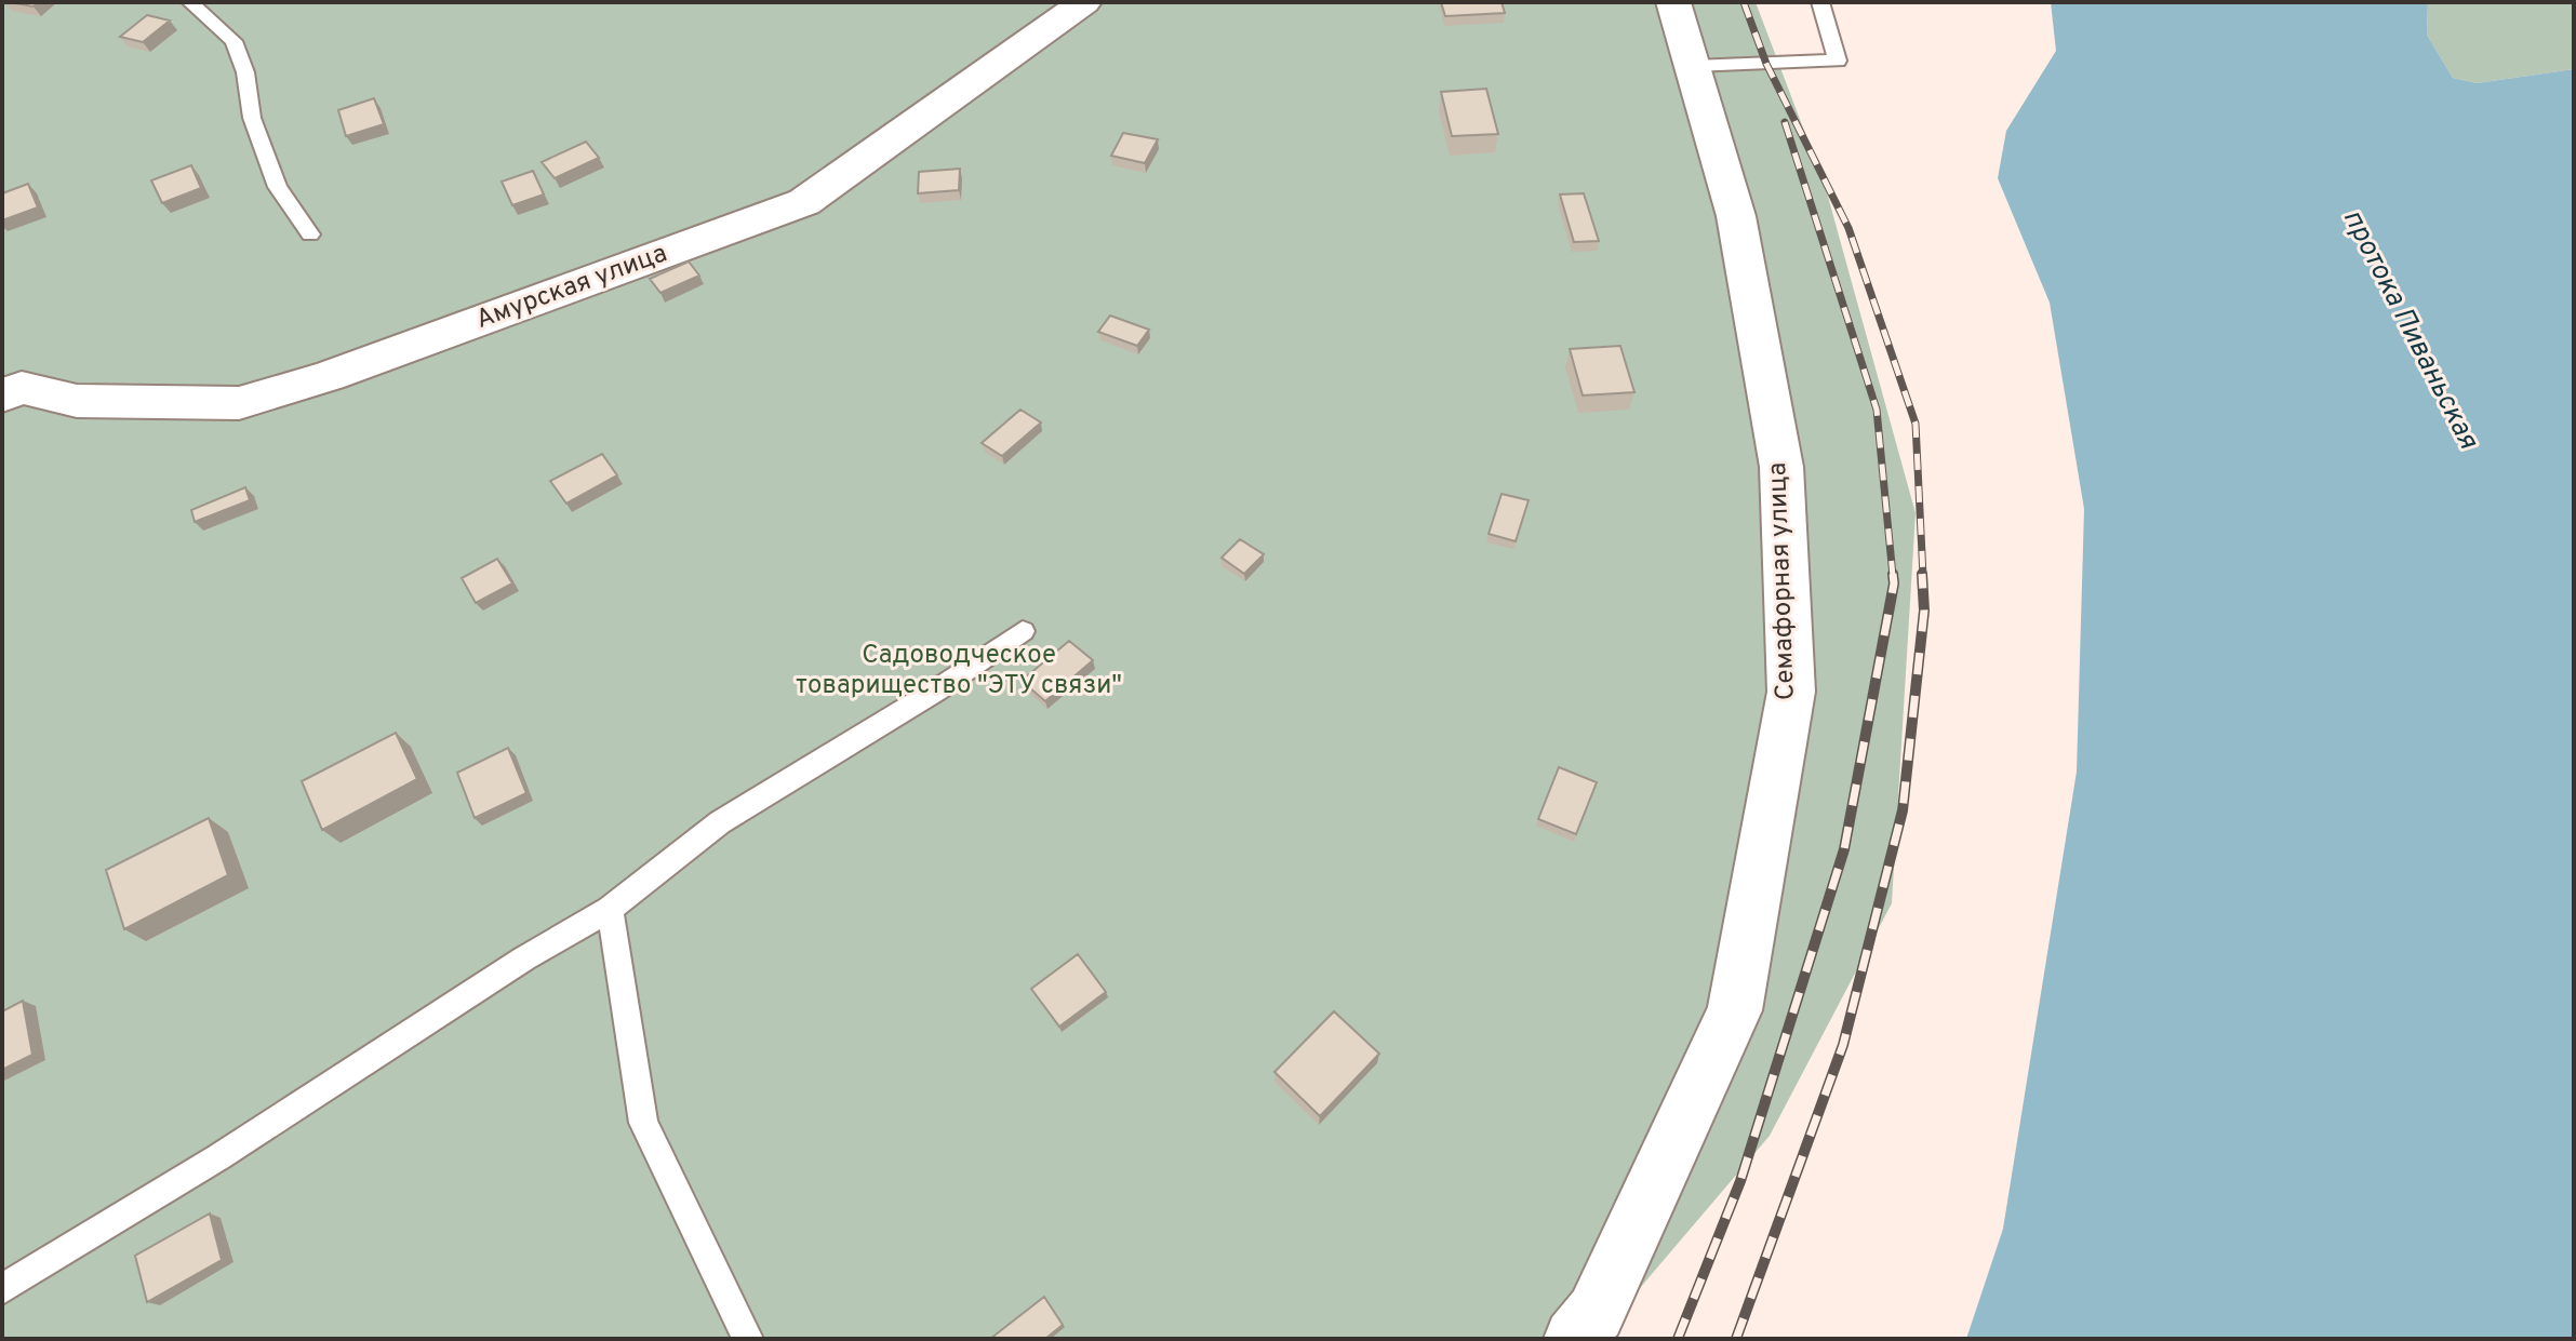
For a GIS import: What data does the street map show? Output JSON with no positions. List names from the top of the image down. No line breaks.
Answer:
{"streets":{"street":["Амурская улица","Семафорная улица"]},"water":["протока Пиваньская"],"parks":["Садоводческое товарищество \"ЭТУ связи\""]}
